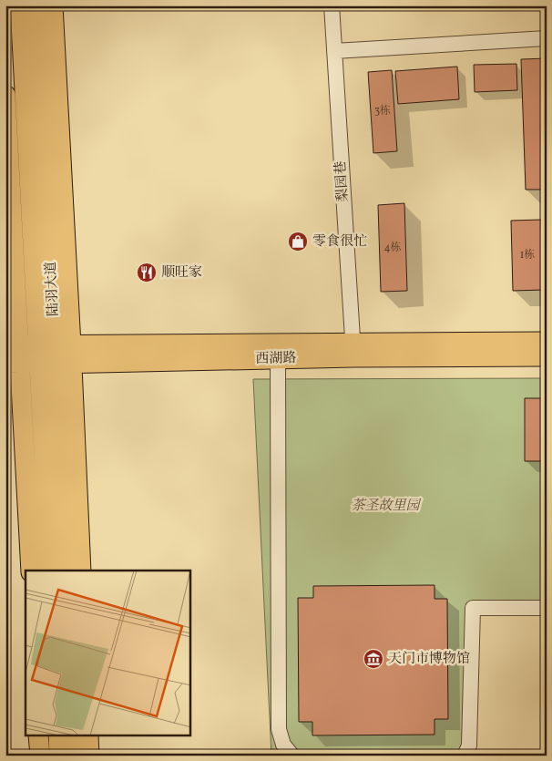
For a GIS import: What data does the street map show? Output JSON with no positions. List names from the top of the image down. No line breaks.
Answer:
{"streets":{"main road":["陆羽大道","西湖路"],"street":["梨园巷"]},"crossings":[["梨园巷","西湖路"],["陆羽大道","西湖路"]],"parks":["茶圣故里园"],"places":{"shop":["零食很忙"],"restaurant":["顺旺家"],"museum":["天门市博物馆"]},"house_numbers":["3栋","4栋","1栋"]}
